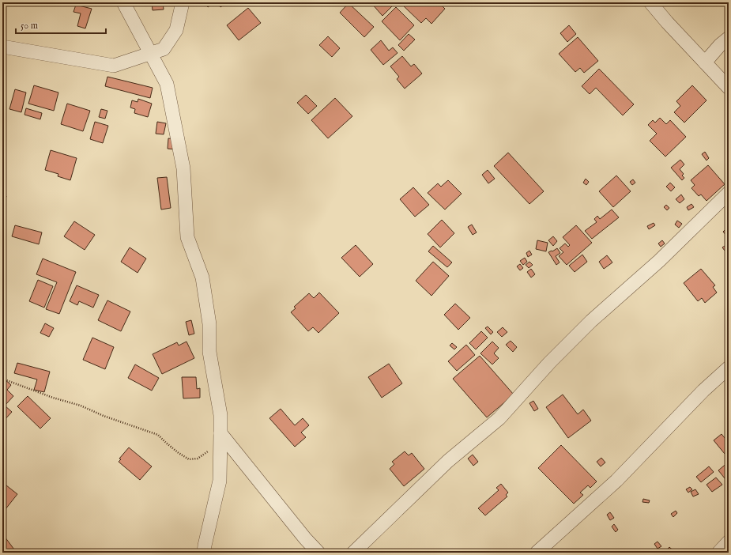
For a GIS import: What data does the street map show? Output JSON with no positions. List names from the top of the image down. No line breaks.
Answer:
{"scale_bar":"50 m"}
